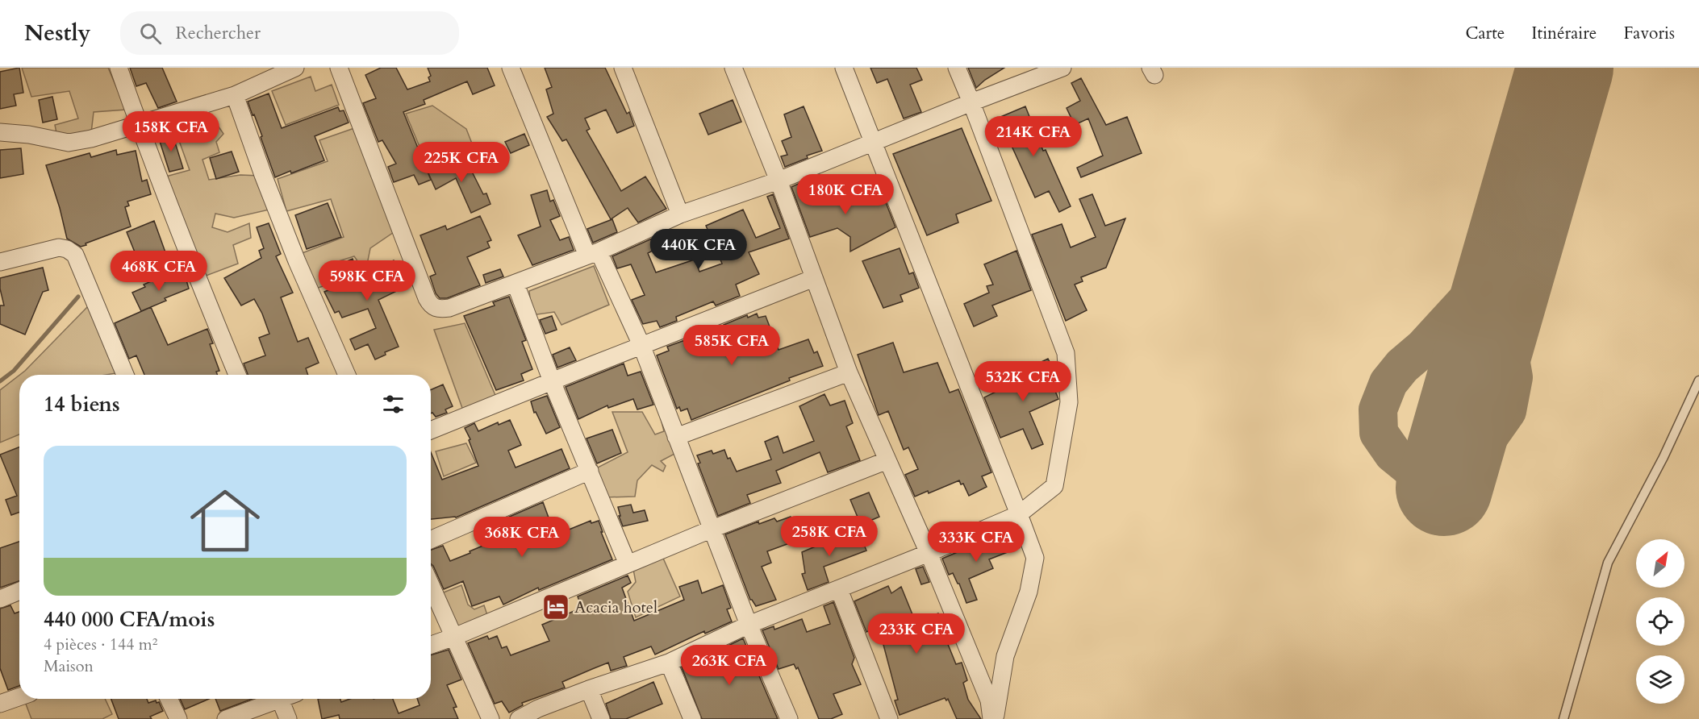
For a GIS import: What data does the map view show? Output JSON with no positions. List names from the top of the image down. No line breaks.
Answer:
{"places":{"hotel":["Acacia hotel"]},"north":"top right","page":{"header":"Nestly","search":"Rechercher","nav":["Carte","Itinéraire","Favoris"],"price":["158K CFA","214K CFA","225K CFA","180K CFA","440K CFA","468K CFA","598K CFA","585K CFA","532K CFA","258K CFA","368K CFA","333K CFA","233K CFA","263K CFA"],"heading":"14 biens","list":[{"name":"440 000 CFA/mois","note":"4 pièces · 144 m² · Maison"}]}}
